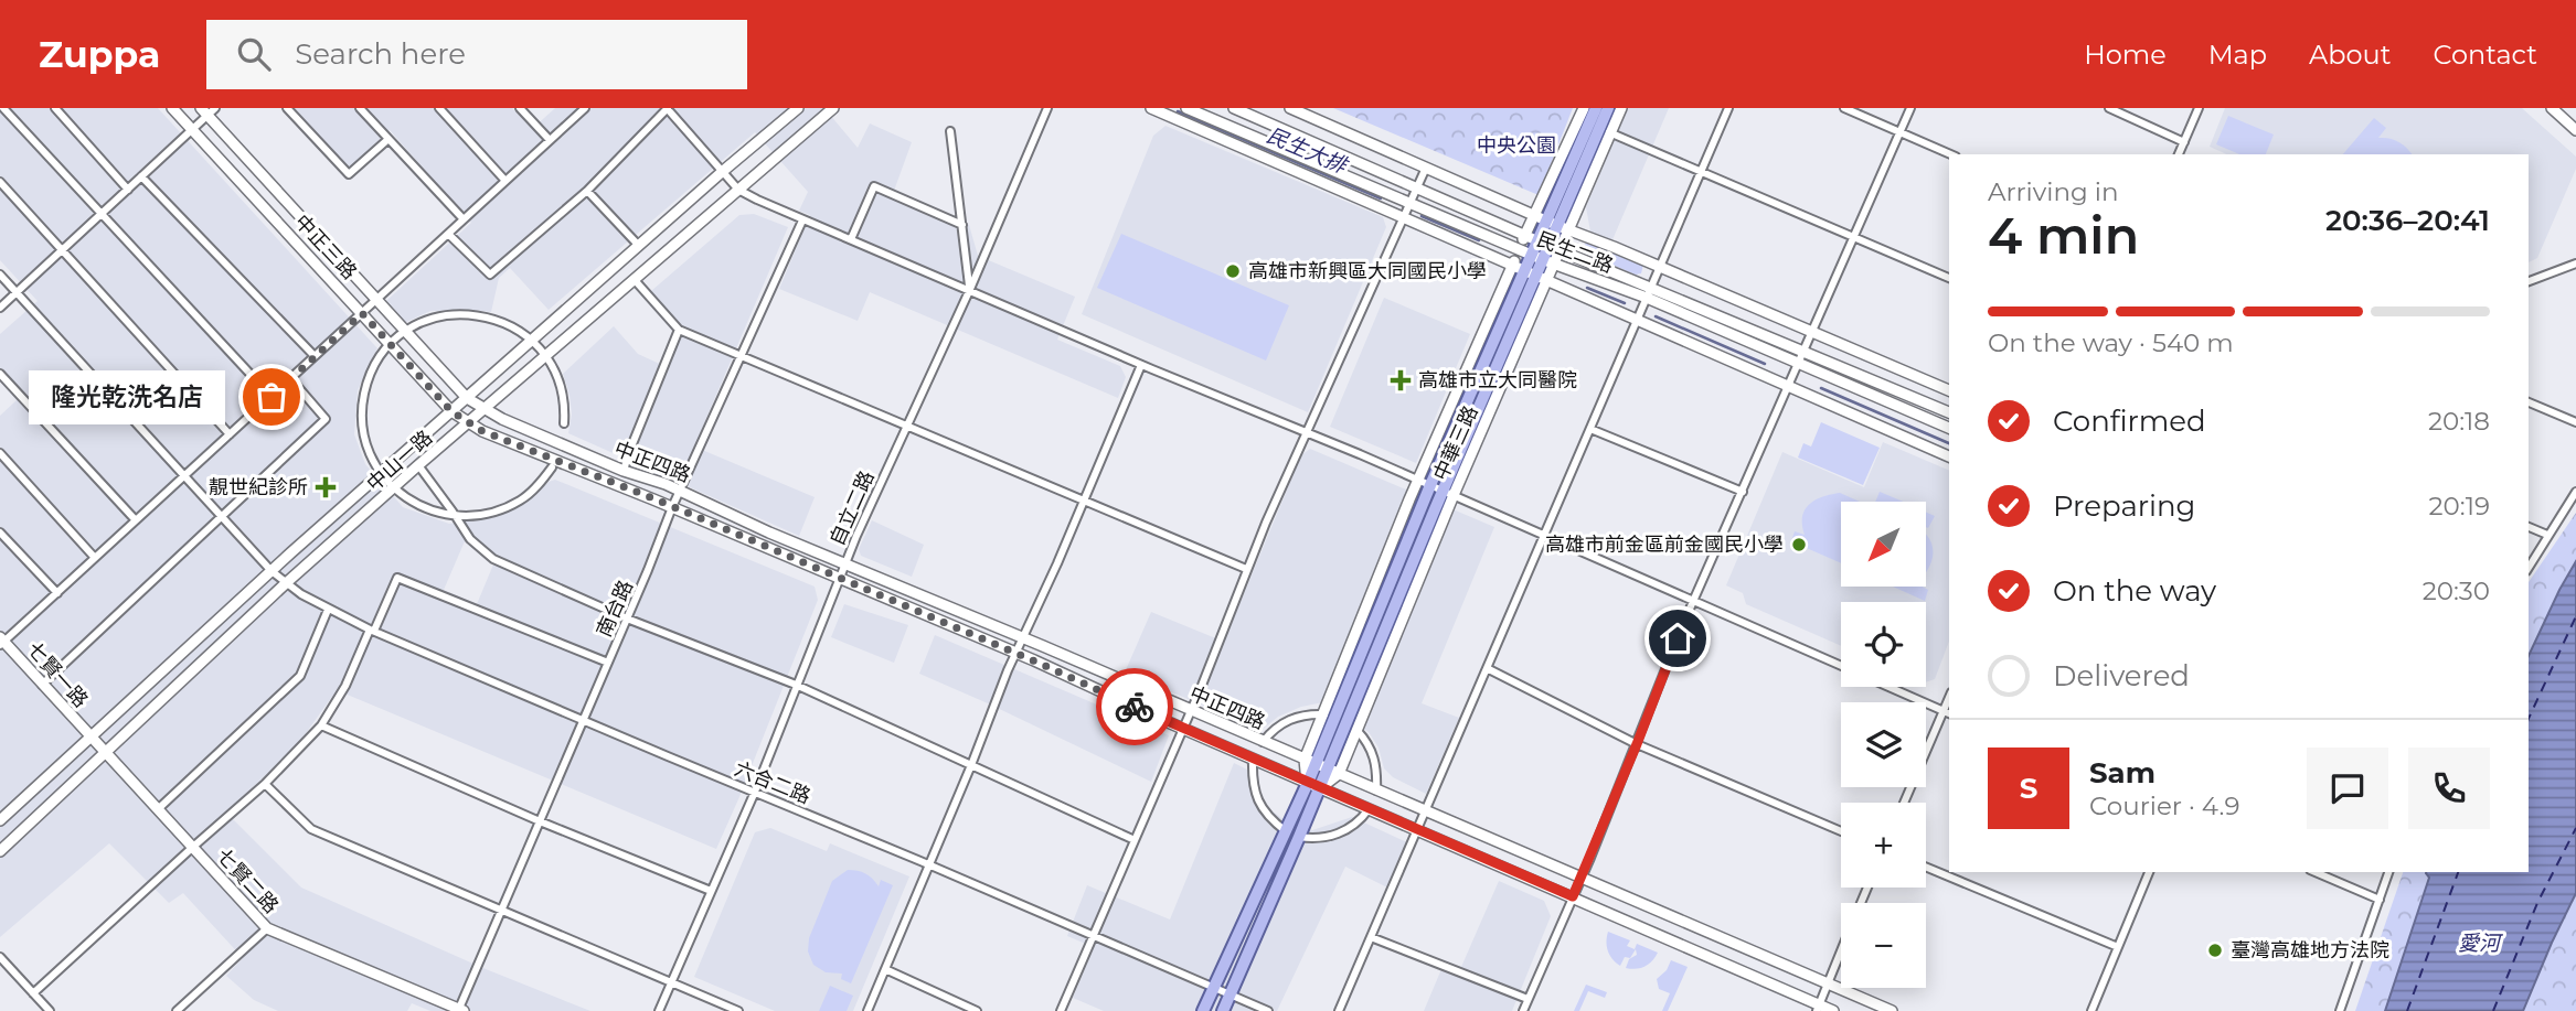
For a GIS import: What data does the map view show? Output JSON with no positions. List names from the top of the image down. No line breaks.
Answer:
{"streets":{"main road":["中華三路"],"street":["中正三路","民生二路","中山一路","中正四路","自立二路","南台路","七賢一路","六合二路","七賢二路"]},"crossings":[["中正三路","中山一路"],["中正三路","中正四路"],["民生二路","中華三路"],["中華三路","中正四路"],["中華三路","六合二路"],["中山一路","中正四路"],["中山一路","七賢一路"],["中山一路","六合二路"],["中山一路","七賢二路"],["中正四路","自立二路"],["中正四路","南台路"],["自立二路","六合二路"],["南台路","六合二路"],["南台路","七賢二路"],["七賢一路","七賢二路"]],"water":["民生大排","愛河"],"parks":["中央公園"],"places":{"other":["高雄市新興區大同國民小學","隆光乾洗名店","高雄市前金區前金國民小學","臺灣高雄地方法院"],"health":["高雄市立大同醫院","靚世紀診所"]},"north":"bottom left","page":{"header":"Zuppa","search":"Search here","nav":["Home","Map","About","Contact"],"heading":["4 min","Arriving in","20:36–20:41"],"panel":["Sam","Courier · 4.9"],"bar":"On the way · 540 m","bubble":"隆光乾洗名店","list":[["Confirmed","20:18"],["Preparing","20:19"],["On the way","20:30"],"Delivered"],"map_buttons":["+","−"],"round":"S"}}
